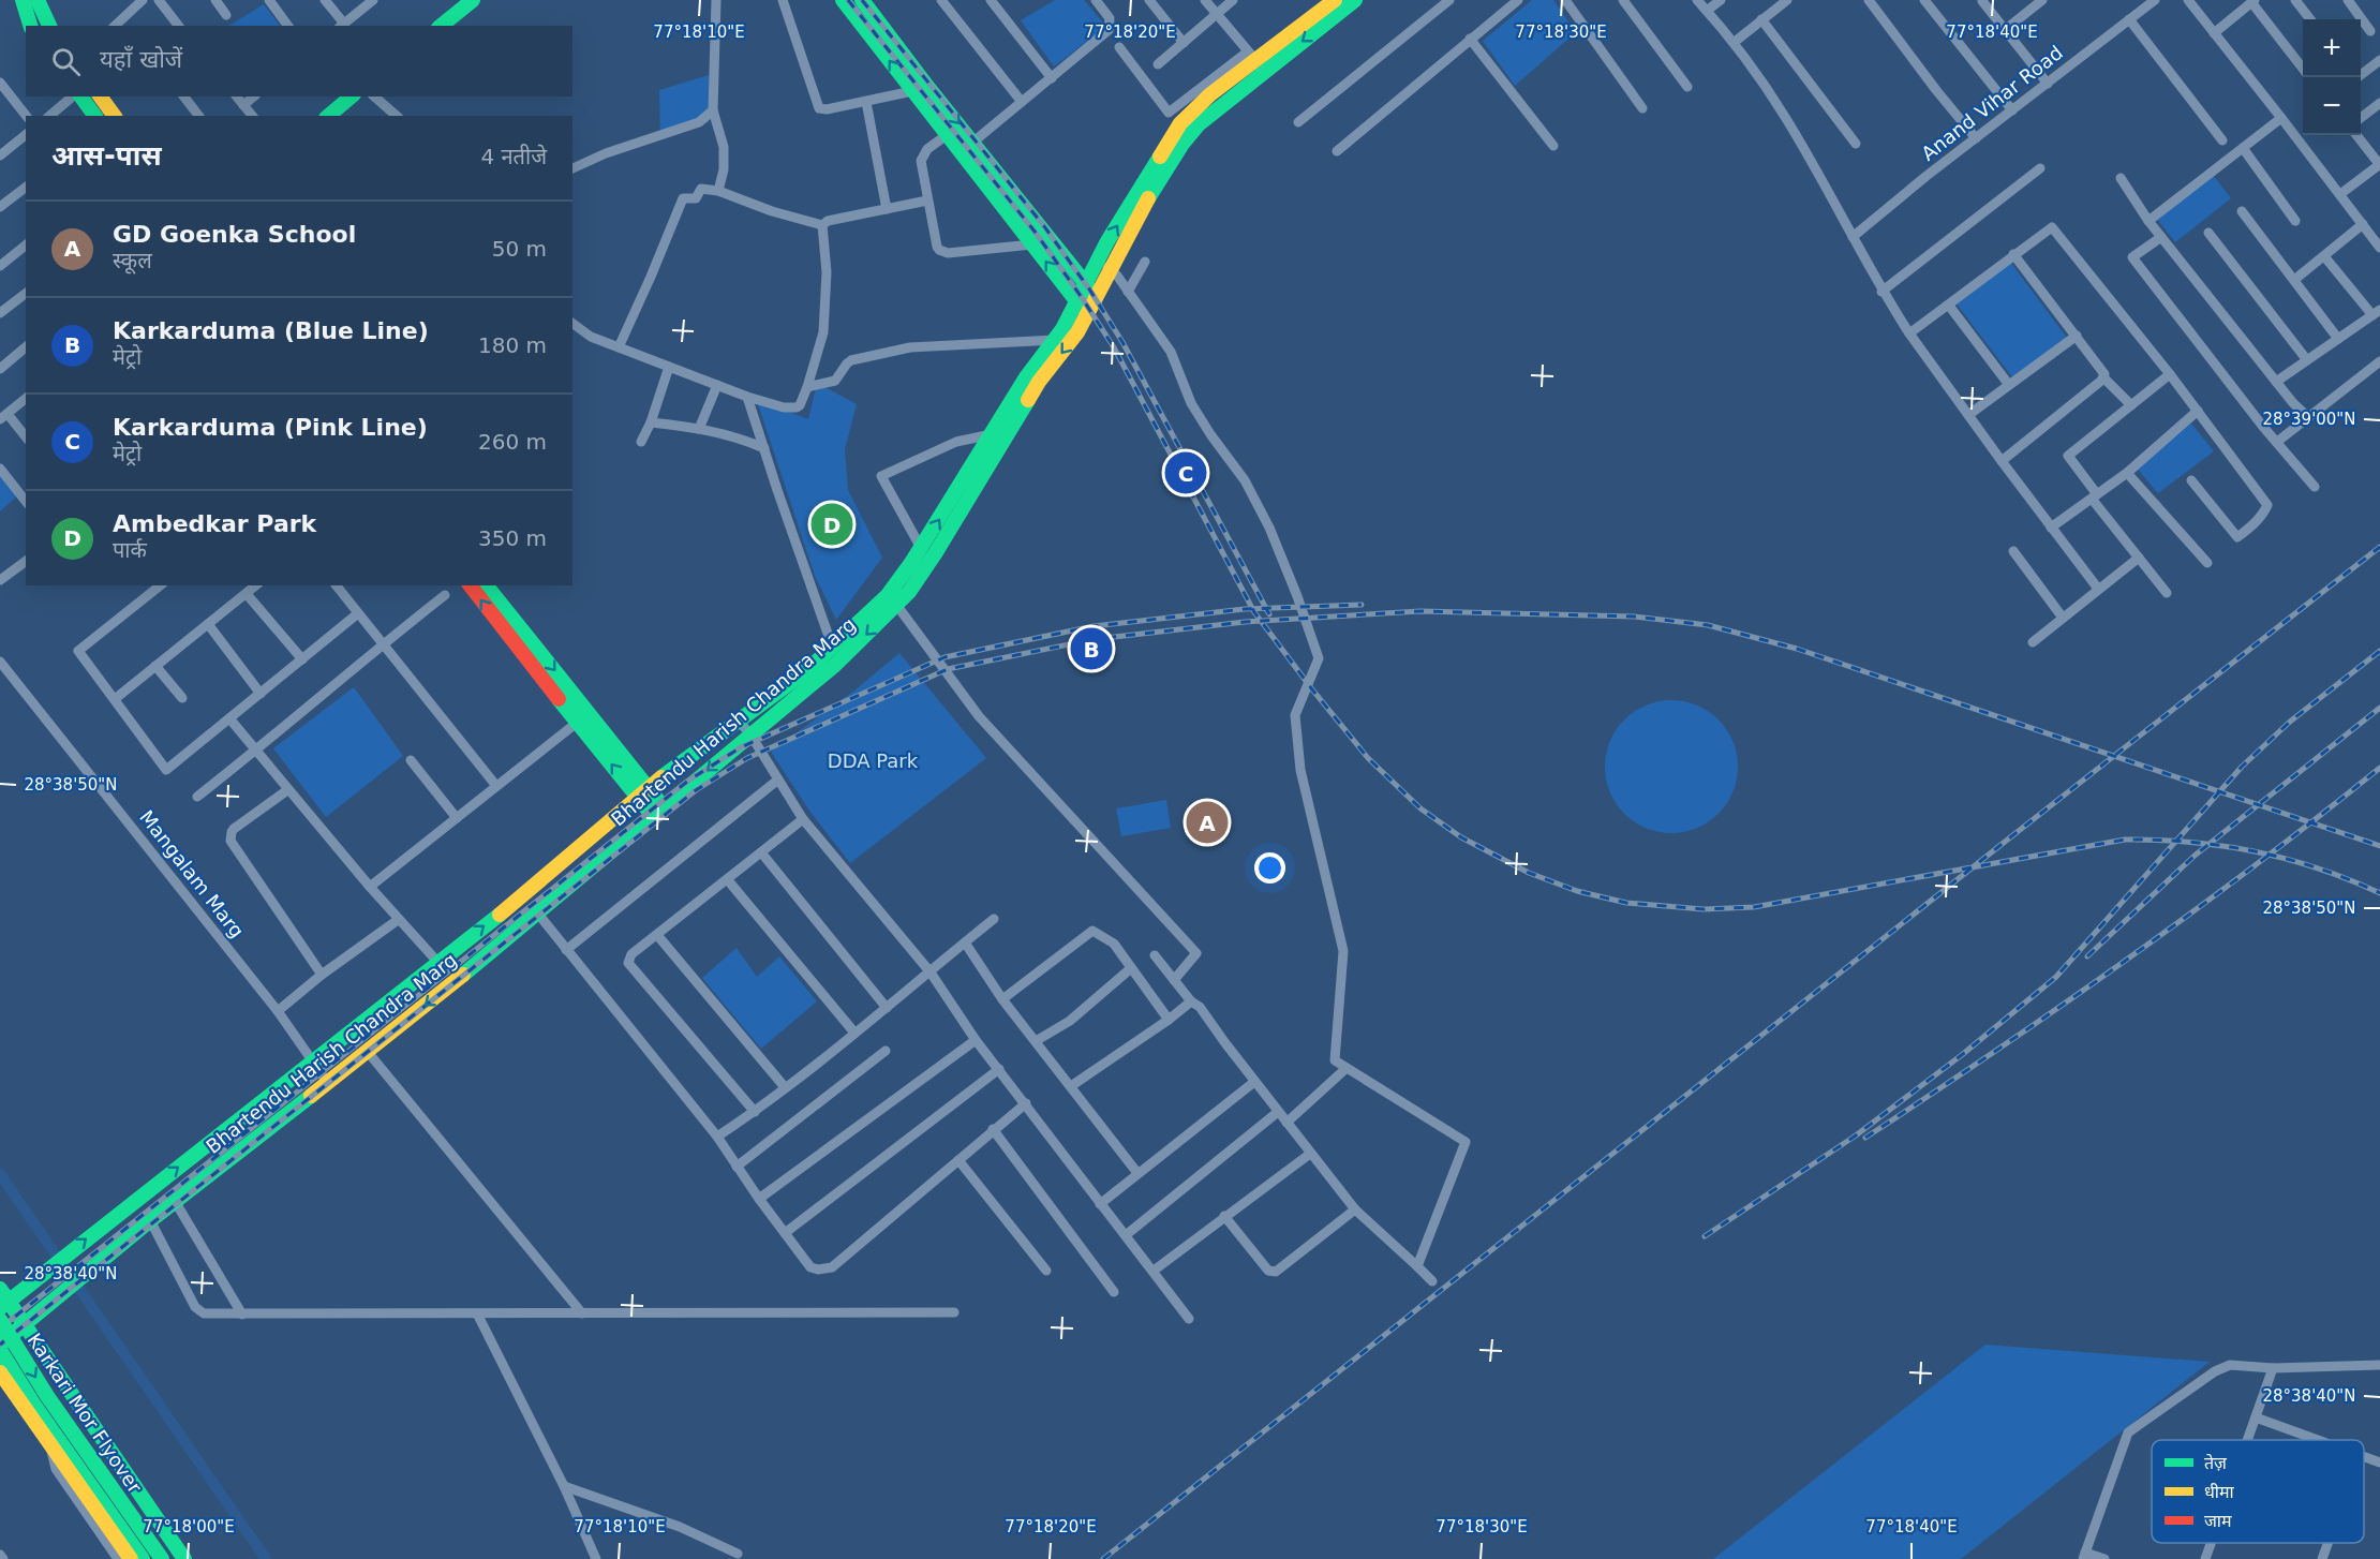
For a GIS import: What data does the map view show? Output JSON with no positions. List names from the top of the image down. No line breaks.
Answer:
{"streets":{"main road":["Bhartendu Harish Chandra Marg","Karkari Mor Flyover"],"street":["Anand Vihar Road","Mangalam Marg"]},"crossings":[["Bhartendu Harish Chandra Marg","Mangalam Marg"]],"parks":["DDA Park"],"legend":["तेज़","धीमा","जाम"],"page":{"map_buttons":["+","−"],"search":"यहाँ खोजें","heading":["आस-पास","4 नतीजे"],"list":[{"mark":"A","name":"GD Goenka School","note":"स्कूल","value":"50 m"},{"mark":"B","name":"Karkarduma (Blue Line)","note":"मेट्रो","value":"180 m"},{"mark":"C","name":"Karkarduma (Pink Line)","note":"मेट्रो","value":"260 m"},{"mark":"D","name":"Ambedkar Park","note":"पार्क","value":"350 m"}],"pins":["C","D","B","A"]},"coordinates":["77°18'10\"E","77°18'20\"E","77°18'30\"E","77°18'40\"E","28°39'00\"N","28°38'50\"N","28°38'40\"N","77°18'00\"E"]}
